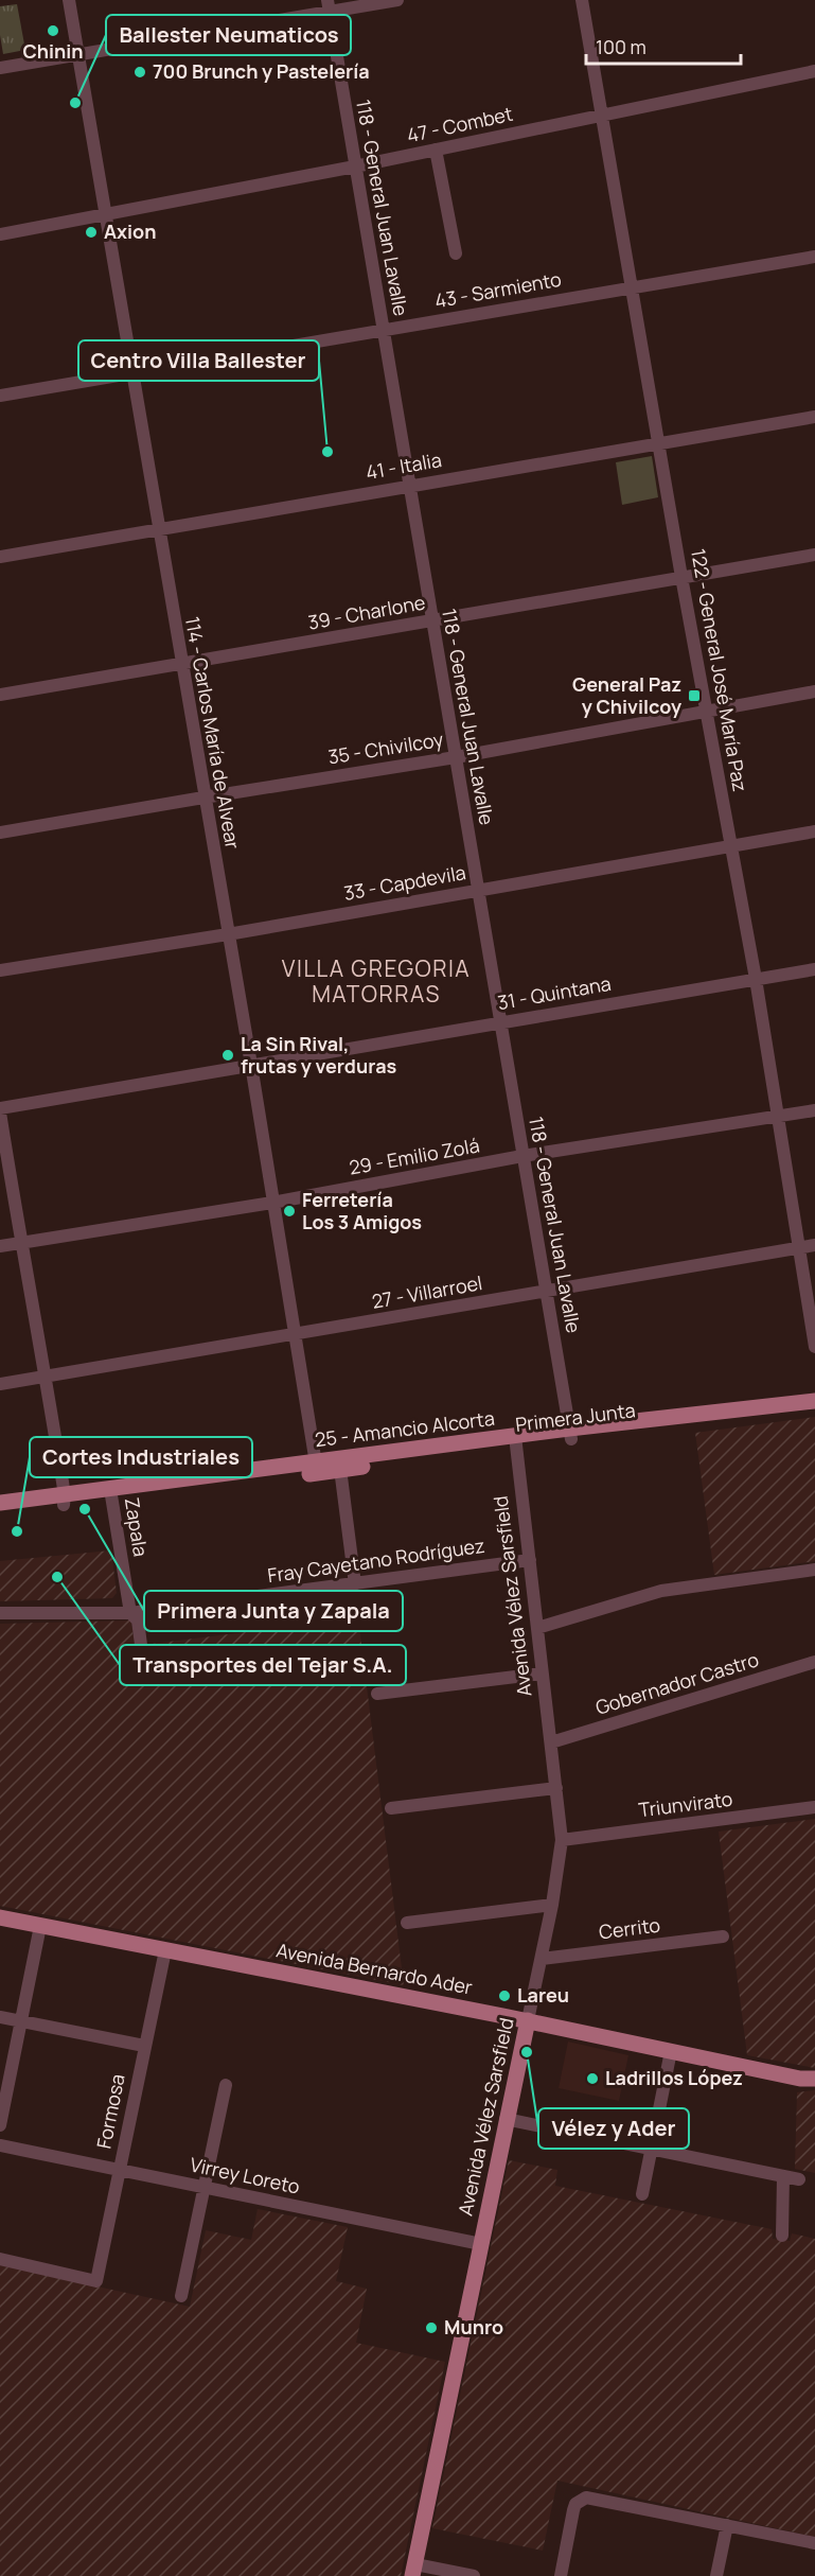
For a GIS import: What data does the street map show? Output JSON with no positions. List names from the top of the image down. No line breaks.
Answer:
{"streets":{"main road":["Primera Junta","Avenida Vélez Sarsfield","Avenida Bernardo Ader"],"street":["47 - Combet","118 - General Juan Lavalle","43 - Sarmiento","41 - Italia","39 - Charlone","122 - General José María Paz","114 - Carlos María de Alvear","35 - Chivilcoy","33 - Capdevila","31 - Quintana","29 - Emilio Zolá","27 - Villarroel","Zapala","Fray Cayetano Rodríguez","Gobernador Castro","Triunvirato","Cerrito","Formosa","Virrey Loreto"]},"crossings":[["47 - Combet","118 - General Juan Lavalle"],["47 - Combet","122 - General José María Paz"],["47 - Combet","114 - Carlos María de Alvear"],["118 - General Juan Lavalle","43 - Sarmiento"],["118 - General Juan Lavalle","41 - Italia"],["118 - General Juan Lavalle","39 - Charlone"],["118 - General Juan Lavalle","35 - Chivilcoy"],["118 - General Juan Lavalle","33 - Capdevila"],["118 - General Juan Lavalle","31 - Quintana"],["118 - General Juan Lavalle","29 - Emilio Zolá"],["118 - General Juan Lavalle","27 - Villarroel"],["118 - General Juan Lavalle","Primera Junta"],["43 - Sarmiento","122 - General José María Paz"],["43 - Sarmiento","114 - Carlos María de Alvear"],["41 - Italia","122 - General José María Paz"],["41 - Italia","114 - Carlos María de Alvear"],["39 - Charlone","122 - General José María Paz"],["39 - Charlone","114 - Carlos María de Alvear"],["122 - General José María Paz","35 - Chivilcoy"],["122 - General José María Paz","33 - Capdevila"],["122 - General José María Paz","31 - Quintana"],["122 - General José María Paz","29 - Emilio Zolá"],["122 - General José María Paz","27 - Villarroel"],["114 - Carlos María de Alvear","35 - Chivilcoy"],["114 - Carlos María de Alvear","33 - Capdevila"],["114 - Carlos María de Alvear","31 - Quintana"],["114 - Carlos María de Alvear","29 - Emilio Zolá"],["114 - Carlos María de Alvear","27 - Villarroel"],["114 - Carlos María de Alvear","Primera Junta"],["Primera Junta","Zapala"],["Primera Junta","Avenida Vélez Sarsfield"],["Zapala","Fray Cayetano Rodríguez"],["Fray Cayetano Rodríguez","Avenida Vélez Sarsfield"],["Avenida Vélez Sarsfield","Gobernador Castro"],["Avenida Vélez Sarsfield","Triunvirato"],["Avenida Vélez Sarsfield","Cerrito"],["Avenida Vélez Sarsfield","Avenida Bernardo Ader"],["Avenida Vélez Sarsfield","Virrey Loreto"],["Avenida Bernardo Ader","Formosa"],["Formosa","Virrey Loreto"]],"districts":["VILLA GREGORIA MATORRAS"],"places":{"other":["Chinin","700 Brunch y Pastelería","Ballester Neumaticos","Axion","Centro Villa Ballester","La Sin Rival, frutas y verduras","Ferretería Los 3 Amigos","Primera Junta y Zapala","Cortes Industriales","Transportes del Tejar S.A.","Lareu","Vélez y Ader","Ladrillos López","Munro"],"transit":["General Paz y Chivilcoy"]},"scale_bar":"100 m"}
